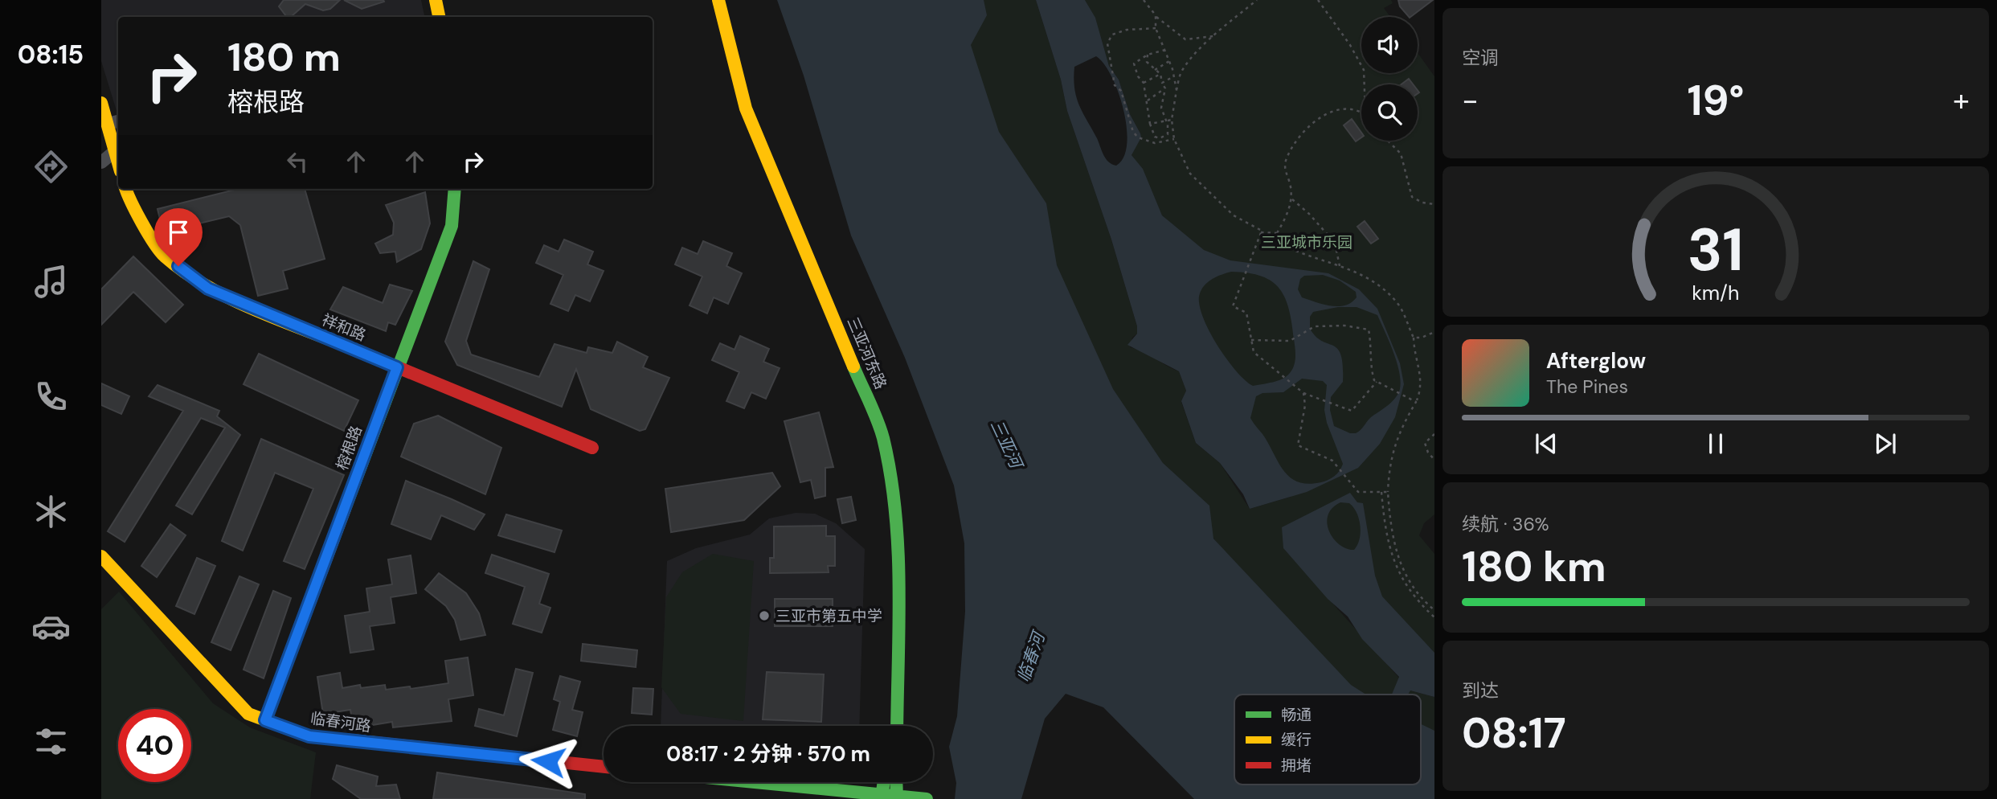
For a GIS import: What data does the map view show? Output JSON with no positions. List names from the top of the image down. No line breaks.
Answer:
{"streets":{"street":["祥和路","三亚河东路","榕根路","临春河路"]},"crossings":[["祥和路","榕根路"],["榕根路","临春河路"]],"water":["三亚河","临春河"],"parks":["三亚城市乐园"],"places":["三亚市第五中学"],"legend":["畅通","缓行","拥堵"],"page":{"tabs":"08:15","tile":["空调",["续航 · 36%","180 km"],["到达","08:17"]],"turn":["180 m","榕根路"],"heat":["−","19°","+"],"song":["Afterglow","The Pines"],"limit":"40","trip":"08:17 · 2 分钟 · 570 m","gauge":["31","km/h"]}}
